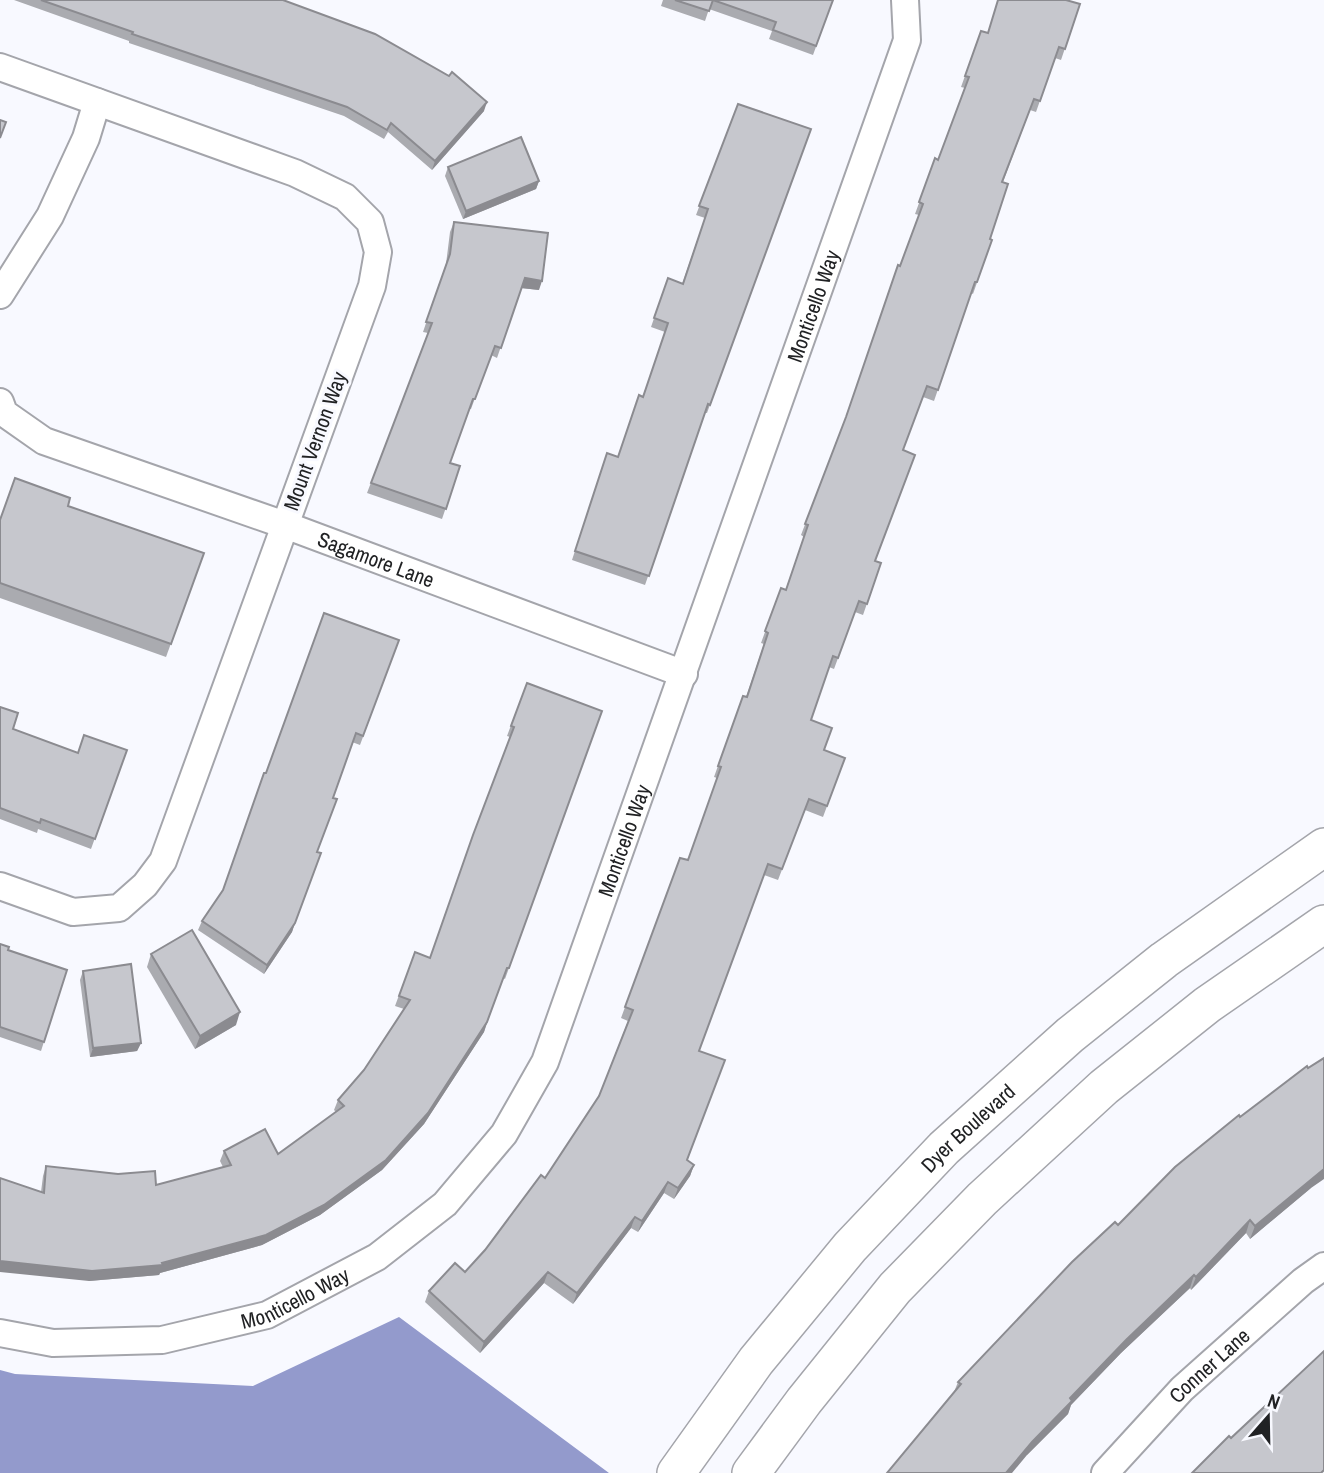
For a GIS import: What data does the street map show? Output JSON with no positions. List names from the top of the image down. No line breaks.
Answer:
{"streets":{"main road":["Dyer Boulevard"],"street":["Monticello Way","Mount Vernon Way","Sagamore Lane","Conner Lane"]},"crossings":[["Monticello Way","Sagamore Lane"],["Mount Vernon Way","Sagamore Lane"]],"north":"top"}
